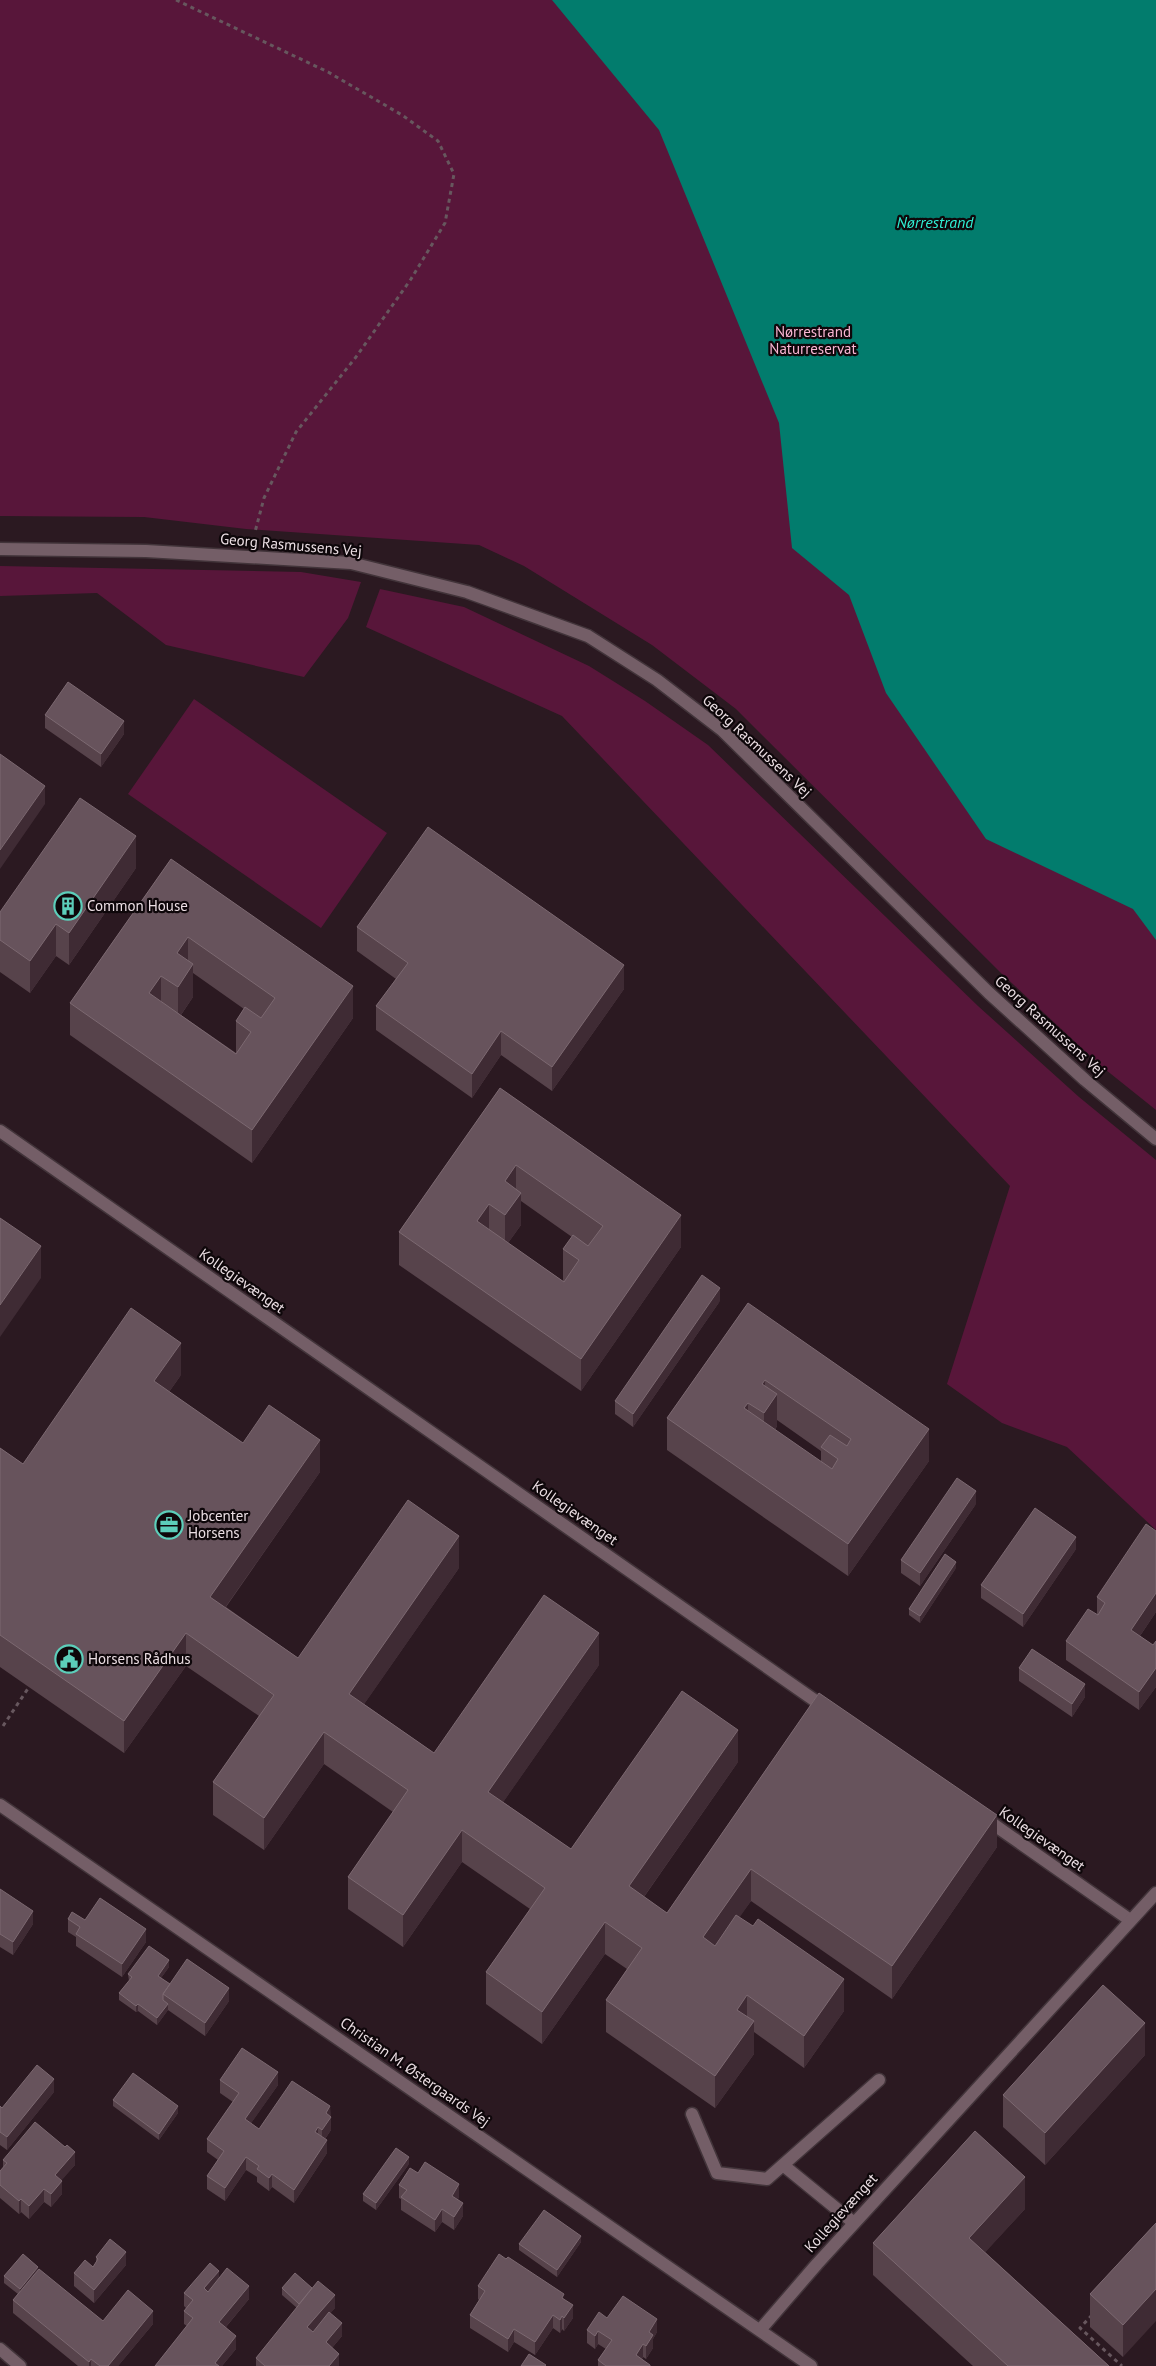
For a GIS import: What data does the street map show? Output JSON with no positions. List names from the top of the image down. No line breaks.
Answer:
{"streets":{"street":["Georg Rasmussens Vej","Kollegievænget","Christian M. Østergaards Vej"]},"crossings":[["Kollegievænget","Christian M. Østergaards Vej"]],"water":["Nørrestrand"],"parks":["Nørrestrand Naturreservat"],"places":{"building":["Common House"],"office":["Jobcenter Horsens"],"public building":["Horsens Rådhus"]}}
